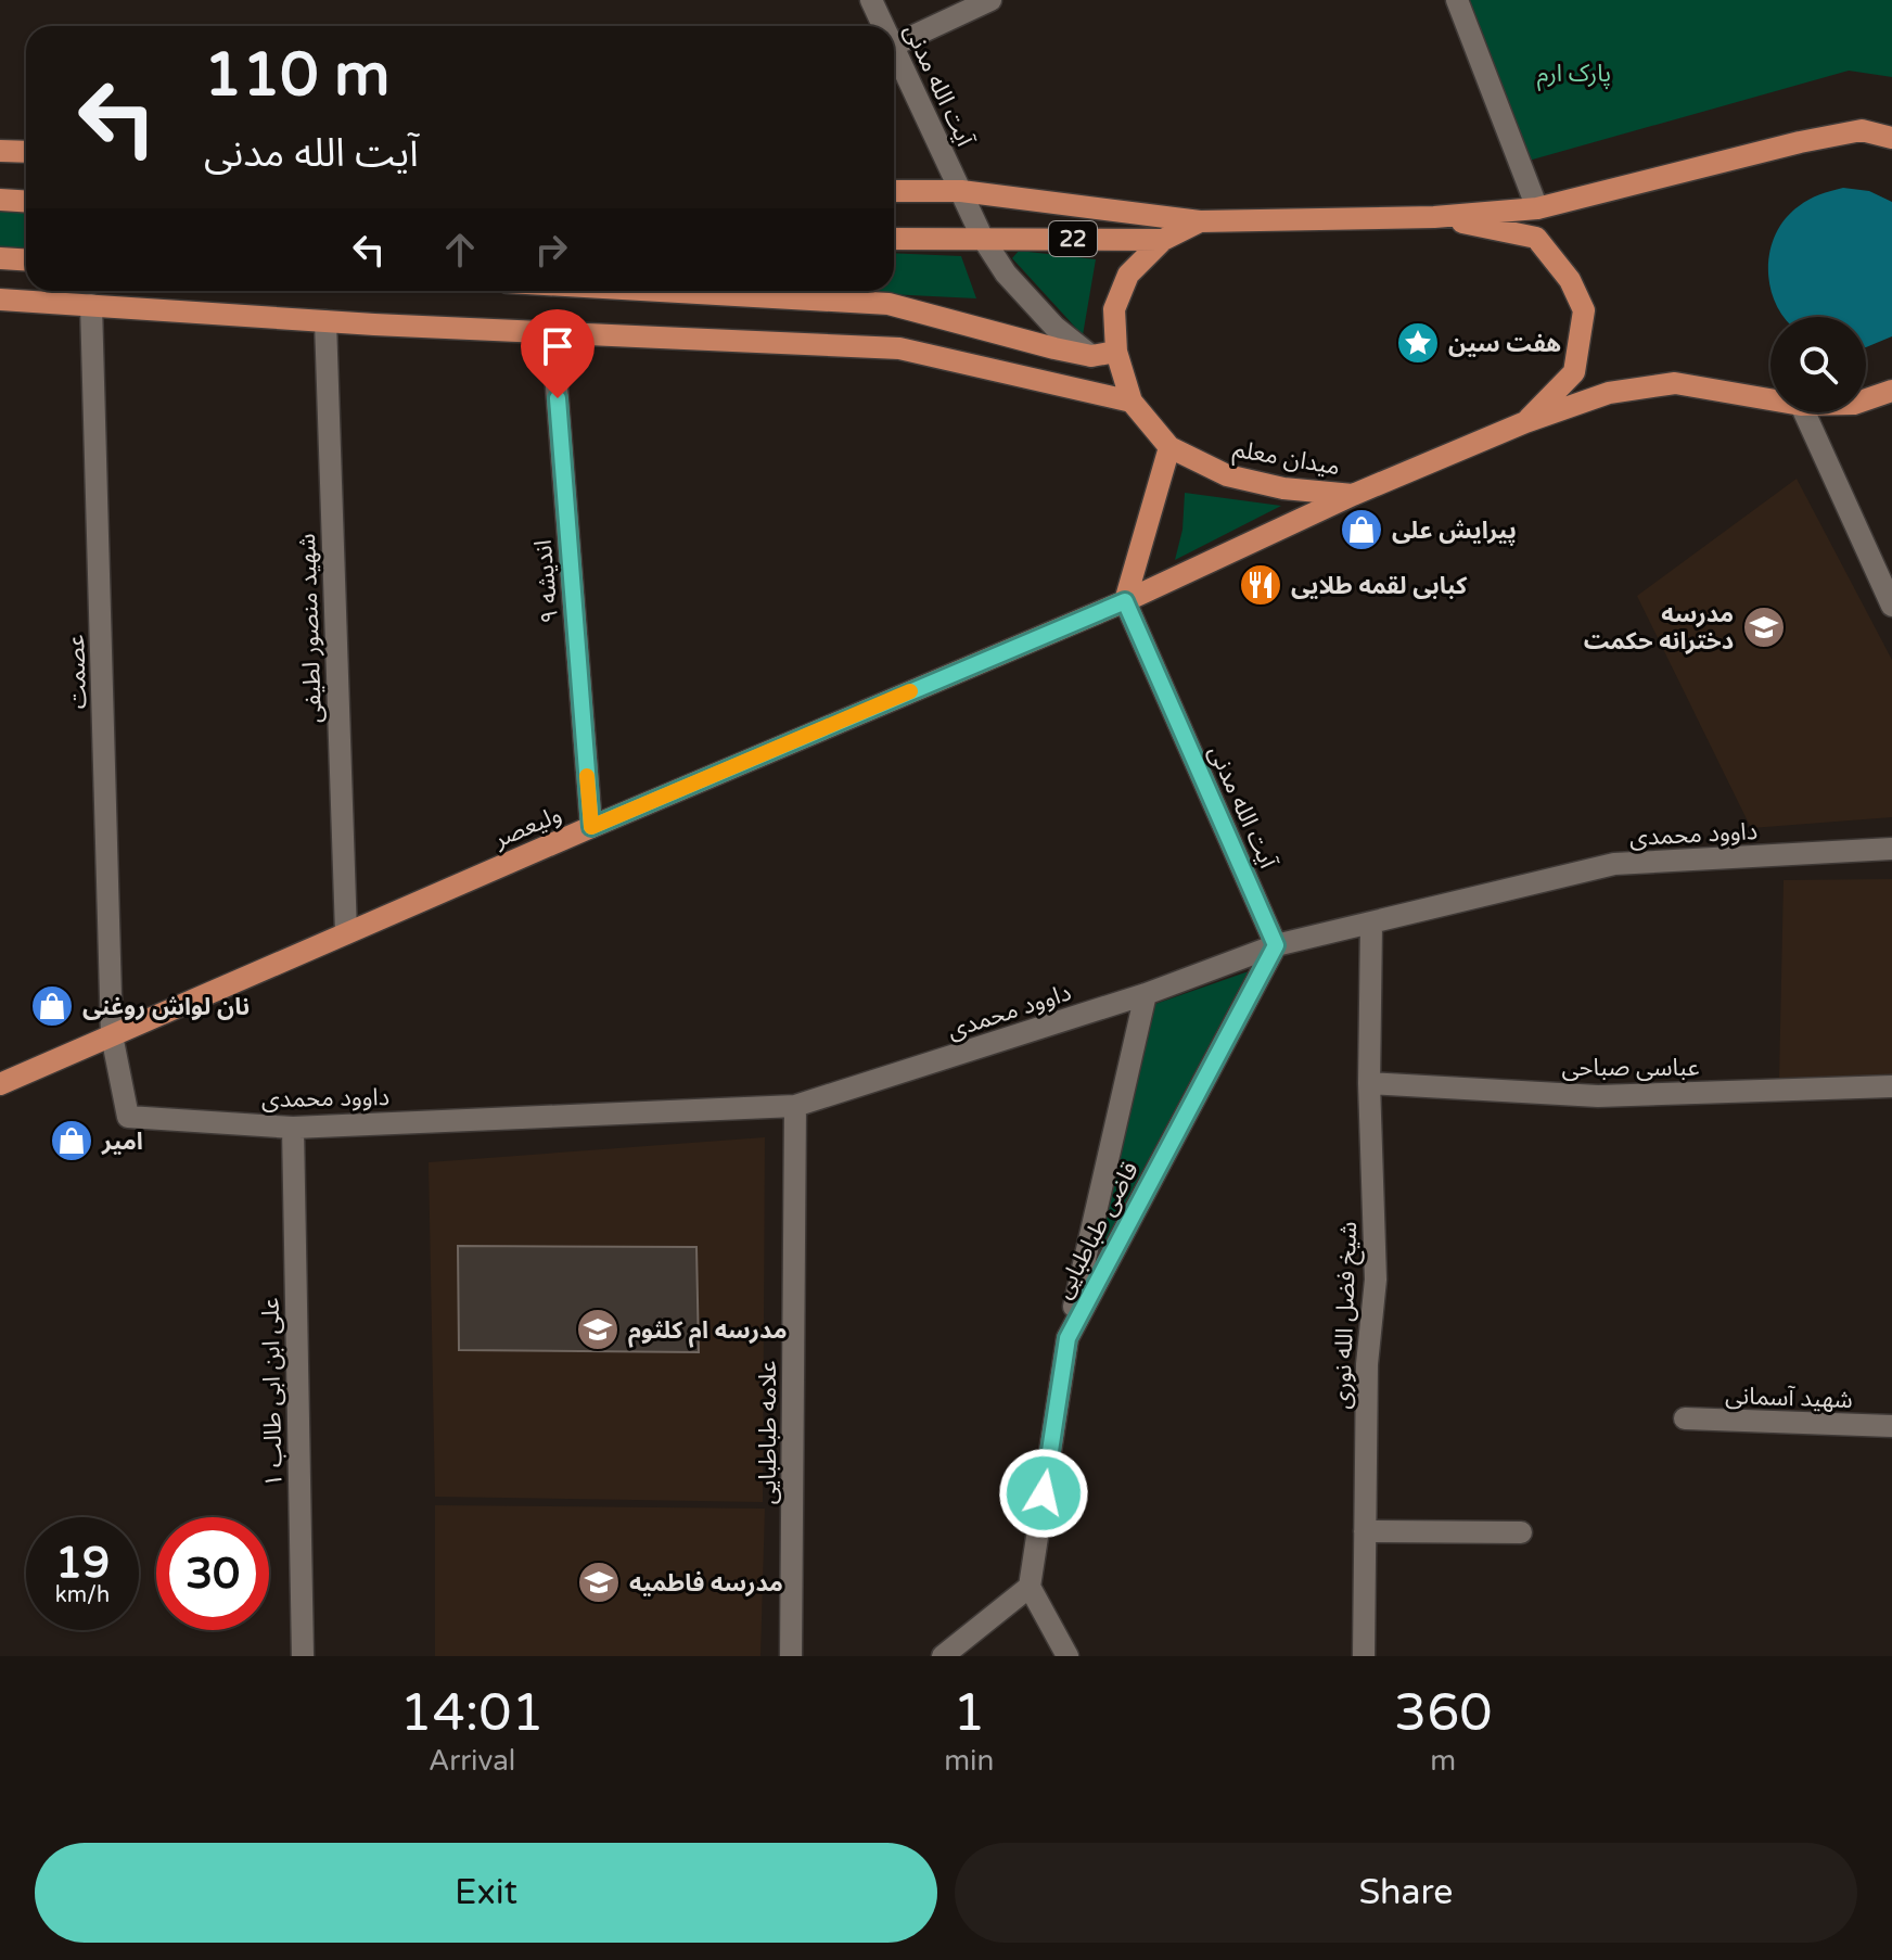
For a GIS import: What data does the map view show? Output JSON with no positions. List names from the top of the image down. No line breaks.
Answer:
{"streets":{"main road":["22","میدان معلم","ولیعصر"],"street":["آیت‌ الله مدنی","اندیشه ۹","شهید منصور لطیفی","عصمت","آیت الله مدنی","داوود محمدی","عباسی صباحی","قاضی طباطبایی","شیخ فضل الله نوری","علی ابن ابی طالب ۱","شهید آسمانی","علامه طباطبایی"]},"crossings":[["آیت‌ الله مدنی","22"],["22","میدان معلم"],["میدان معلم","ولیعصر"],["اندیشه ۹","ولیعصر"],["شهید منصور لطیفی","ولیعصر"],["عصمت","ولیعصر"],["عصمت","داوود محمدی"],["آیت الله مدنی","ولیعصر"],["آیت الله مدنی","داوود محمدی"],["آیت الله مدنی","قاضی طباطبایی"],["داوود محمدی","قاضی طباطبایی"],["داوود محمدی","شیخ فضل الله نوری"],["داوود محمدی","علی ابن ابی طالب ۱"],["داوود محمدی","علامه طباطبایی"],["عباسی صباحی","شیخ فضل الله نوری"]],"parks":["پارک ارم"],"places":{"place":["هفت سین"],"shop":["پیرایش علی","نان لواش روغنی","امیر"],"restaurant":["کبابی لقمه طلایی"],"school or university":["مدرسه دخترانه حکمت","مدرسه ام کلثوم","مدرسه فاطمیه"]},"page":{"turn":["110 m","آیت الله مدنی"],"speed":"19 km/h","limit":"30","eta":["14:01","Arrival","1","min","360","m"],"buttons":["Exit","Share"]}}
